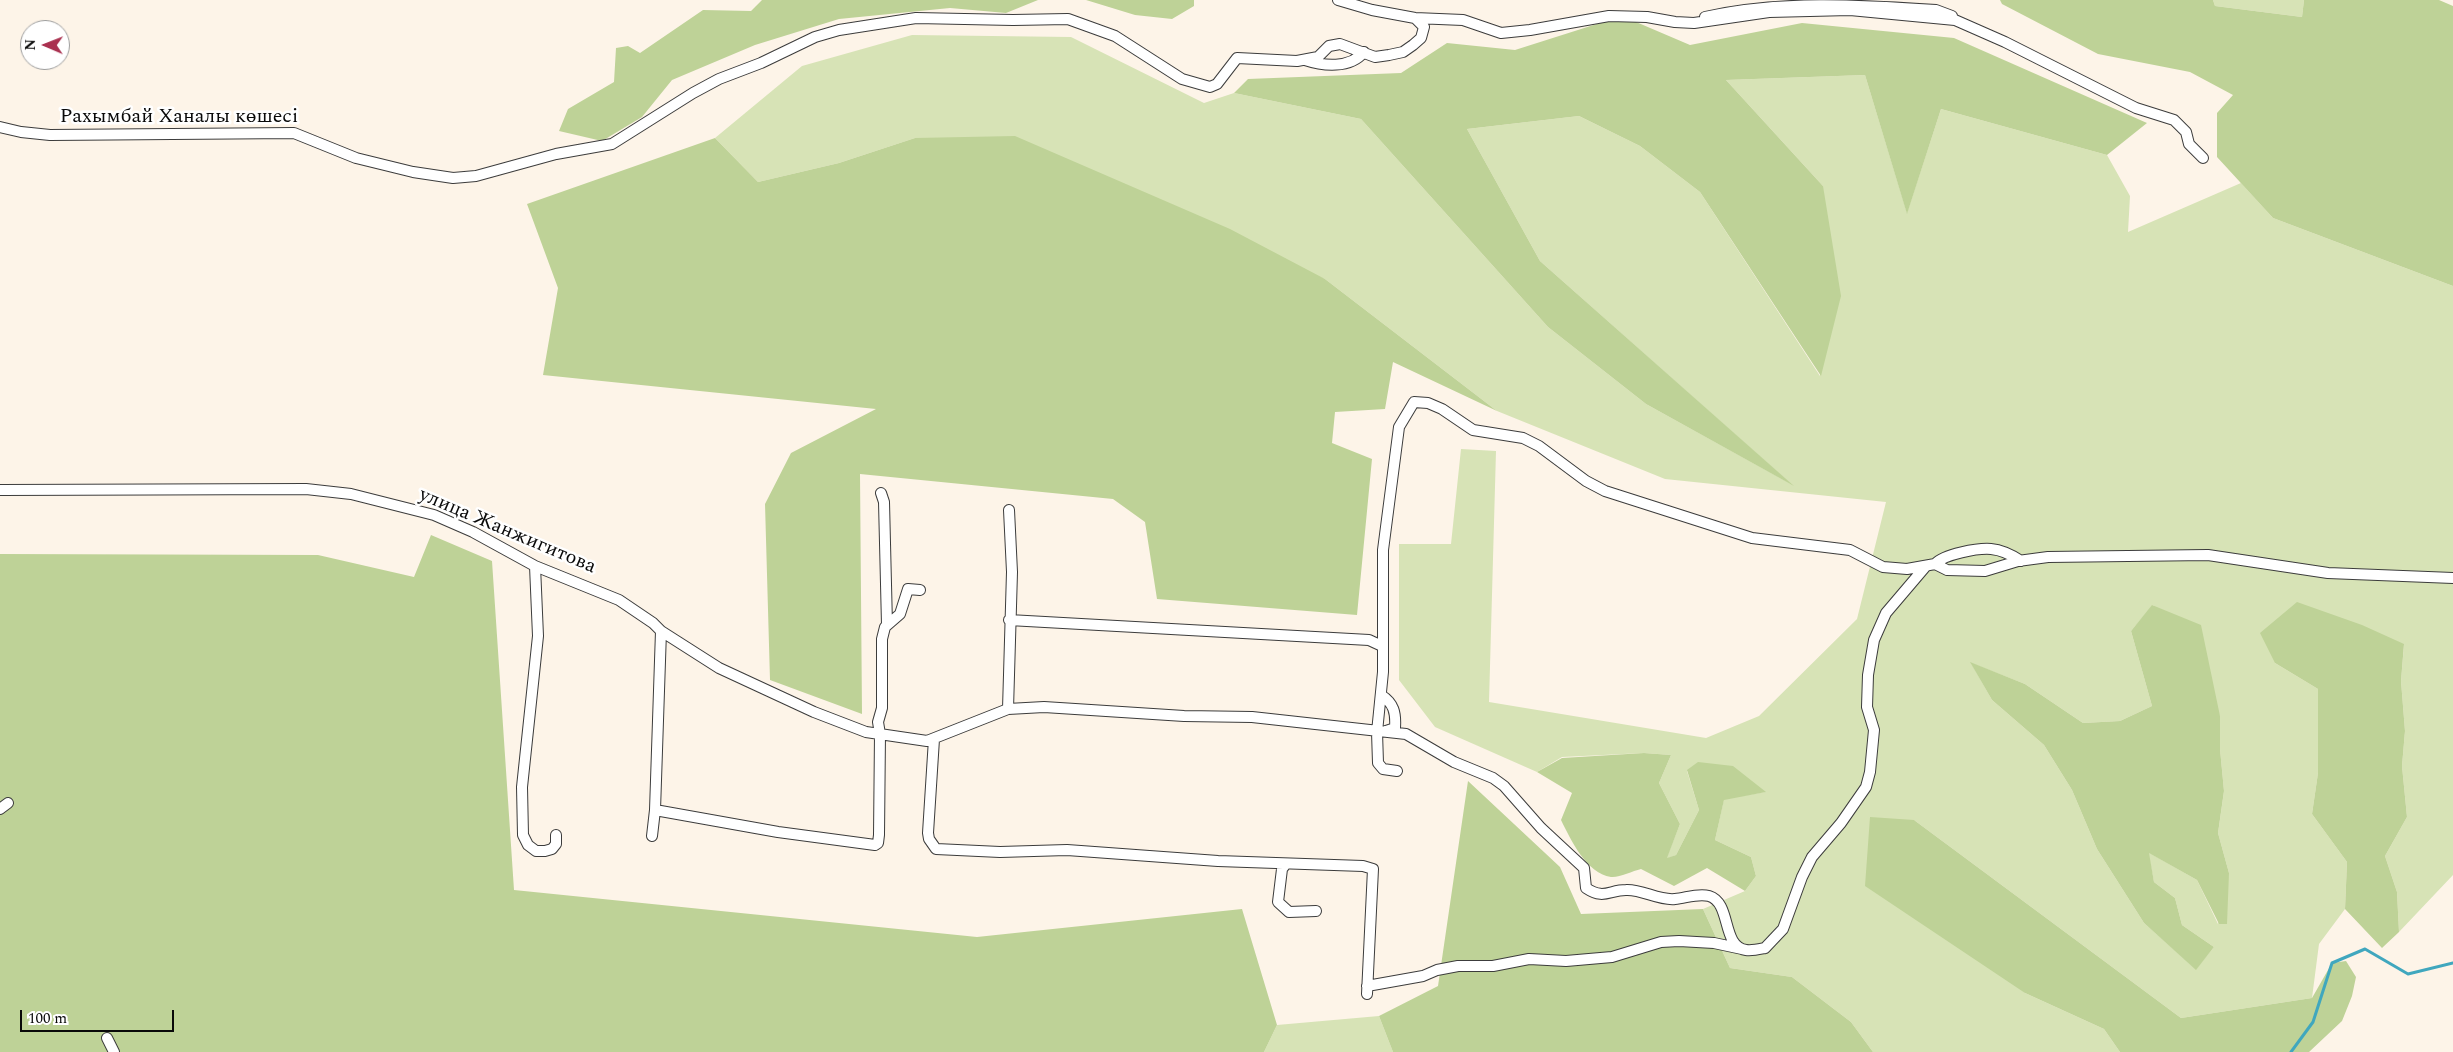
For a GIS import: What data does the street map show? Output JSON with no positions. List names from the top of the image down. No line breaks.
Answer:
{"streets":{"street":["Рахымбай Ханалы көшесі","улица Жанжигитова"]},"scale_bar":"100 m","north":"left"}
